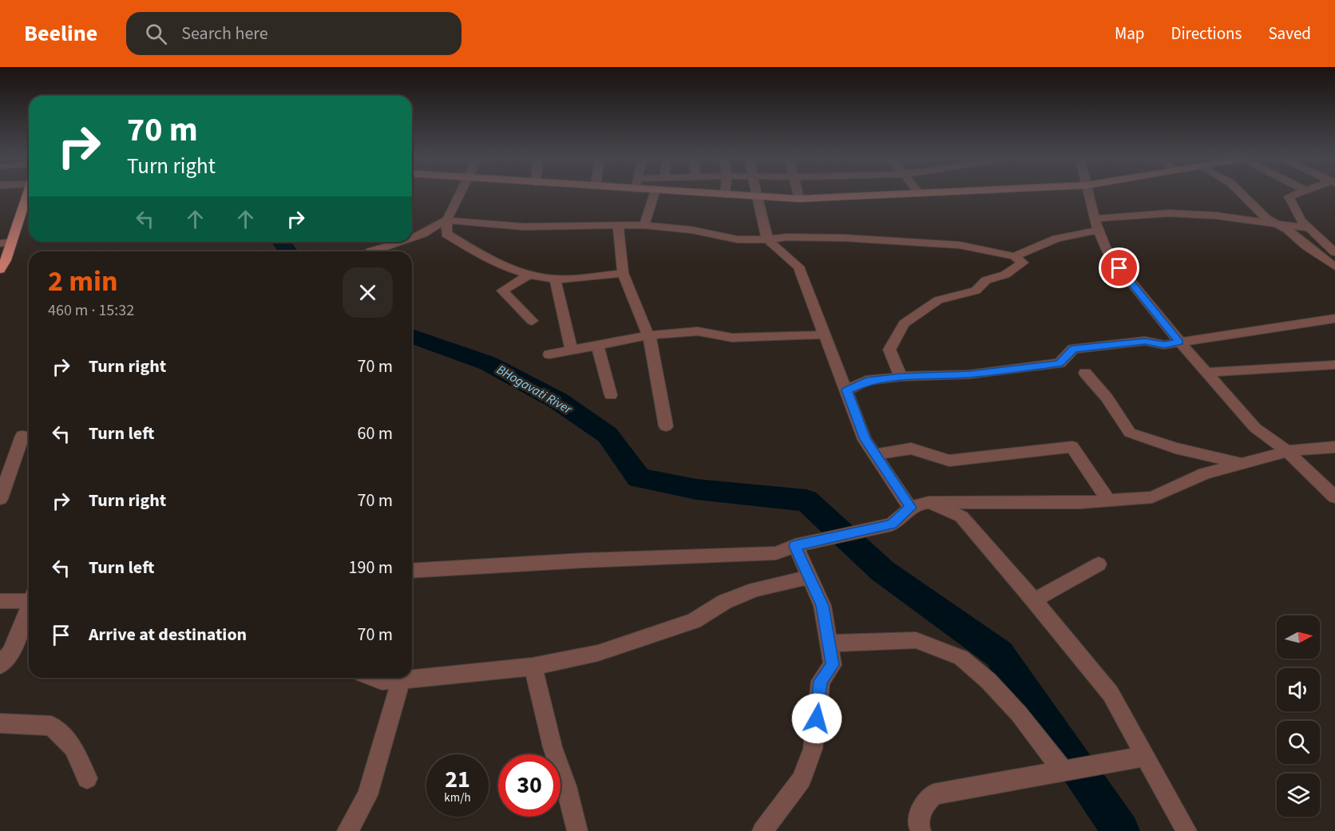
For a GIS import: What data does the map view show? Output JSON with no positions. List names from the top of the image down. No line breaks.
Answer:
{"water":["BHogavati River"],"north":"right","page":{"header":"Beeline","search":"Search here","nav":["Map","Directions","Saved"],"turn":["70 m","Turn right"],"heading":["2 min","460 m · 15:32"],"list":[{"name":"Turn right","value":"70 m"},{"name":"Turn left","value":"60 m"},{"name":"Turn right","value":"70 m"},{"name":"Turn left","value":"190 m"},{"name":"Arrive at destination","value":"70 m"}],"speed":"21 km/h","limit":"30"}}
